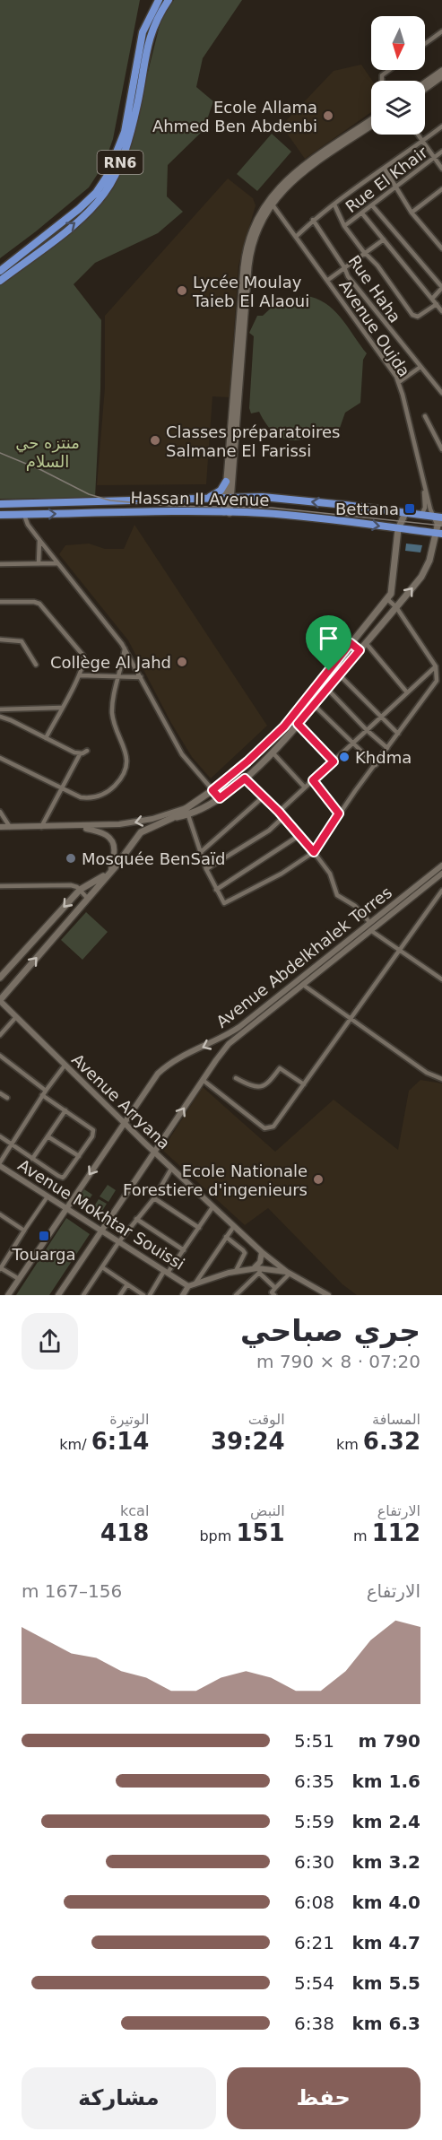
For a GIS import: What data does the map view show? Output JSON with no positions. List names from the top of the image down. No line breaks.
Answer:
{"streets":{"highway":["RN6","Hassan II Avenue"],"street":["Rue El Khair","Rue Haha","Avenue Oujda","Avenue Abdelkhalek Torres","Avenue Arryana","Avenue Mokhtar Souissi"]},"crossings":[["Avenue Oujda","Hassan II Avenue"],["Avenue Abdelkhalek Torres","Avenue Arryana"],["Avenue Abdelkhalek Torres","Avenue Mokhtar Souissi"]],"parks":["منتزه حي السلام"],"places":{"other":["Ecole Allama Ahmed Ben Abdenbi","Lycée Moulay Taieb El Alaoui","Classes préparatoires Salmane El Farissi","Collège Al Jahd","Khdma","Mosquée BenSaïd","Ecole Nationale Forestiere d'ingenieurs"],"transit":["Bettana","Touarga"]},"north":"bottom","page":{"heading":["جري صباحي","07:20 · 8 × 790 m"],"stats":[["المسافة","6.32 km"],["الوقت","39:24"],["الوتيرة","6:14 /km"],["الارتفاع","112 m"],["النبض","151 bpm"],["kcal","418"]],"chart":["الارتفاع","156–167 m"],"list":[{"name":"790 m","note":"5:51"},{"name":"1.6 km","note":"6:35"},{"name":"2.4 km","note":"5:59"},{"name":"3.2 km","note":"6:30"},{"name":"4.0 km","note":"6:08"},{"name":"4.7 km","note":"6:21"},{"name":"5.5 km","note":"5:54"},{"name":"6.3 km","note":"6:38"}],"buttons":["حفظ","مشاركة"]}}
